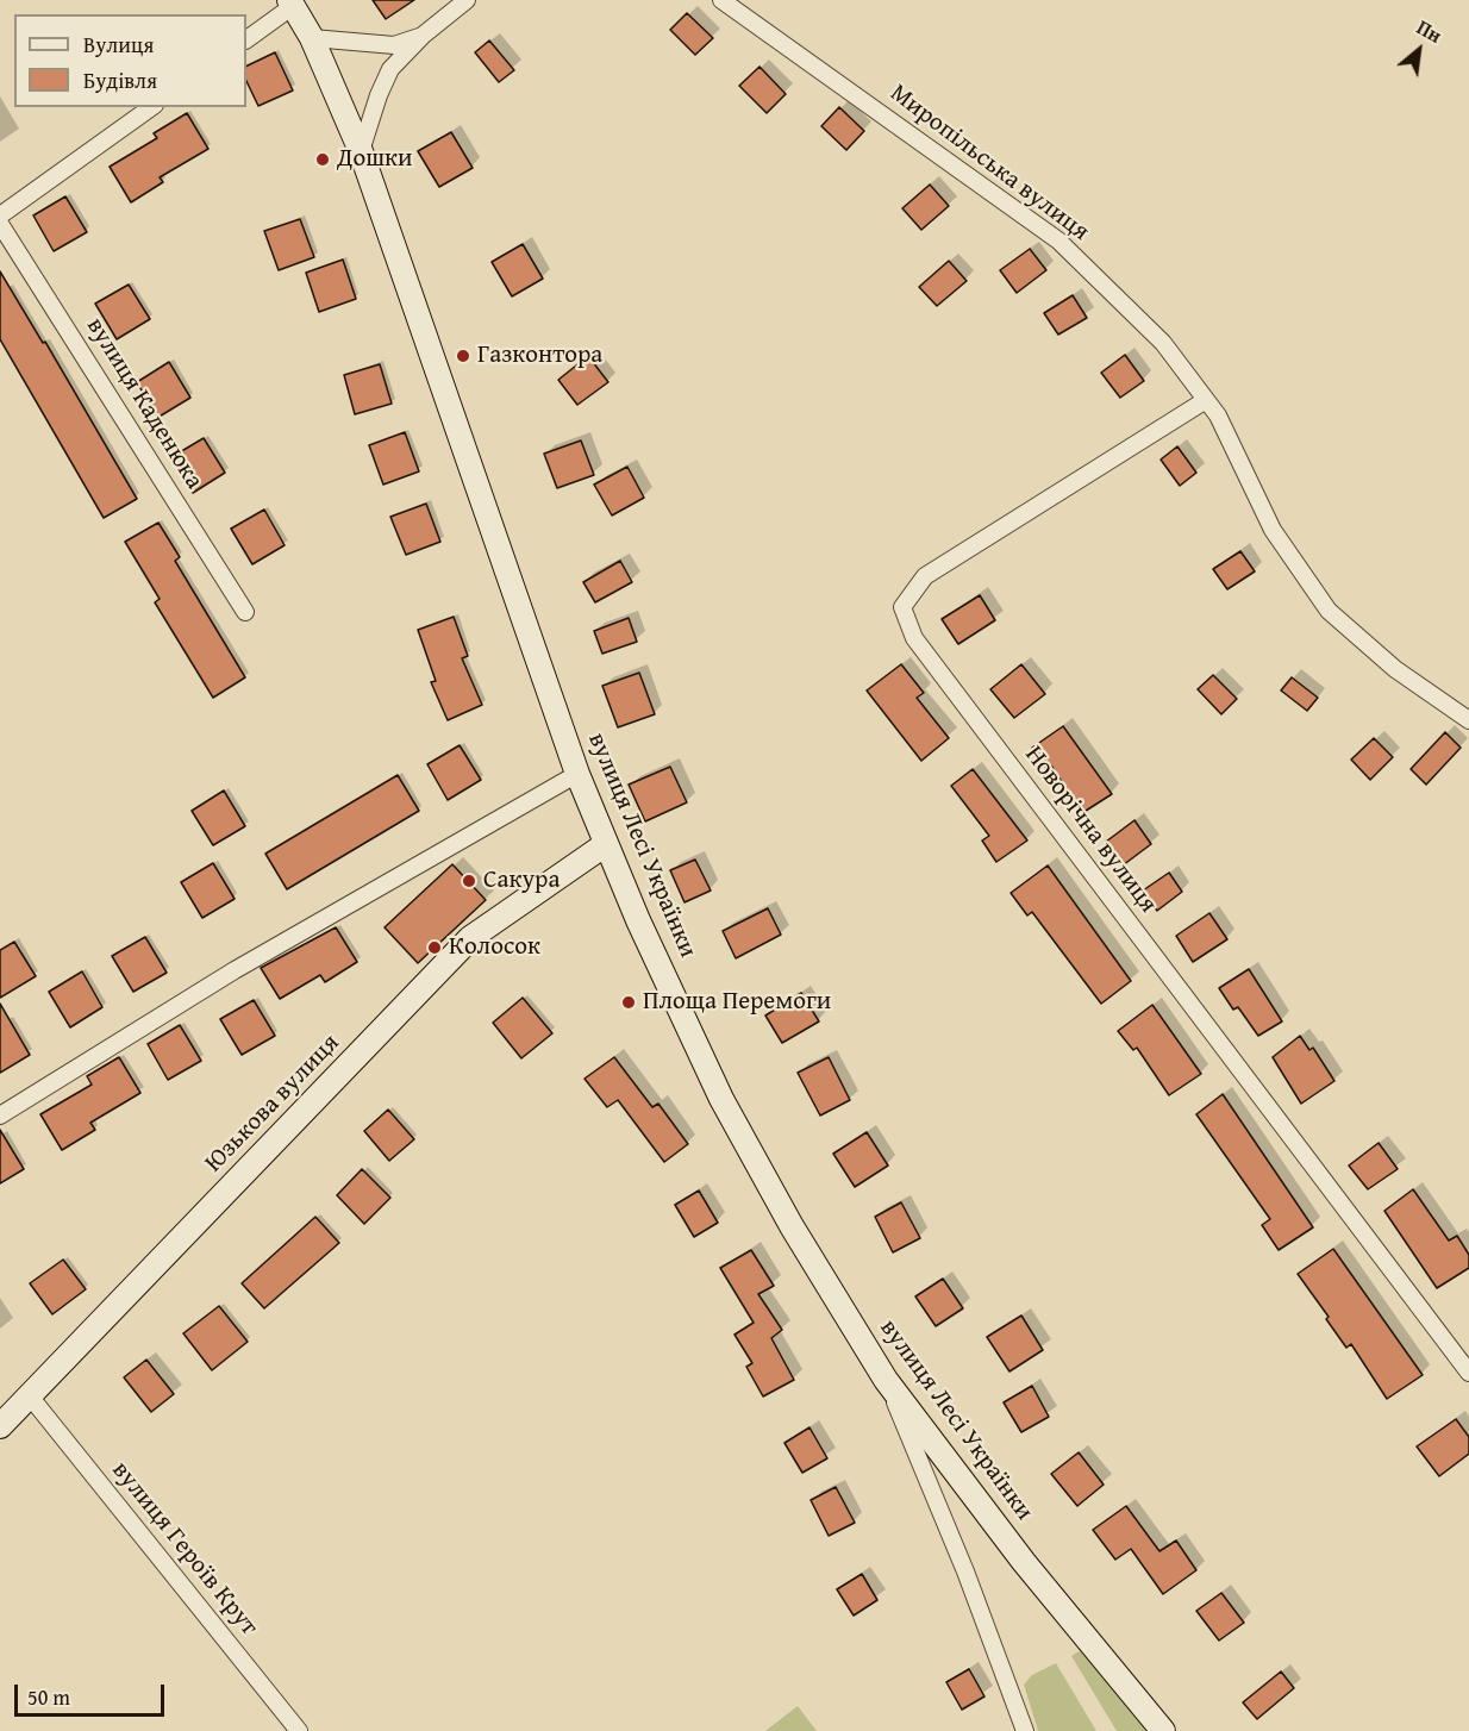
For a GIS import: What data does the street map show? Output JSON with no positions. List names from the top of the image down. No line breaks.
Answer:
{"streets":{"main road":["вулиця Лесі Українки","Юзькова вулиця"],"street":["Миропільська вулиця","вулиця Каденюка","Новорічна вулиця","вулиця Героїв Крут"]},"crossings":[["Миропільська вулиця","Новорічна вулиця"],["вулиця Лесі Українки","Юзькова вулиця"],["Юзькова вулиця","вулиця Героїв Крут"]],"places":["Дошки","Газконтора","Сакура","Колосок","Площа Перемоги"],"legend":["Вулиця","Будівля"],"scale_bar":"50 m","north":"top right"}
